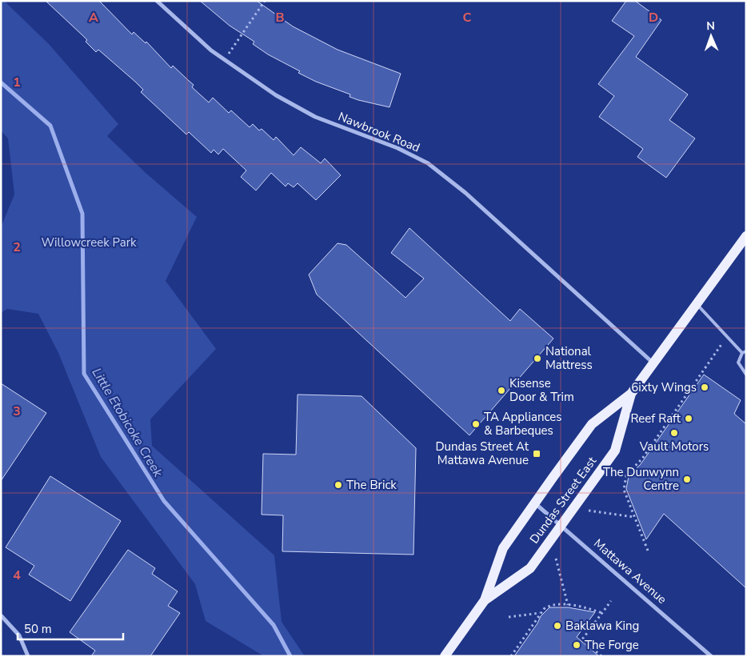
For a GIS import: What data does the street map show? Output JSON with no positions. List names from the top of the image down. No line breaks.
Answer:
{"streets":{"main road":["Dundas Street East"],"street":["Nawbrook Road","Mattawa Avenue"]},"crossings":[["Nawbrook Road","Dundas Street East"],["Dundas Street East","Mattawa Avenue"]],"water":["Little Etobicoke Creek"],"parks":["Willowcreek Park"],"places":{"other":["National Mattress","6ixty Wings","Kisense Door & Trim","Reef Raft","TA Appliances & Barbeques","Vault Motors","The Dunwynn Centre","The Brick","Baklawa King","The Forge"],"transit":["Dundas Street At Mattawa Avenue"]},"scale_bar":"50 m","north":"top","grid":{"columns":["A","B","C","D"],"rows":["1","2","3","4"]}}
